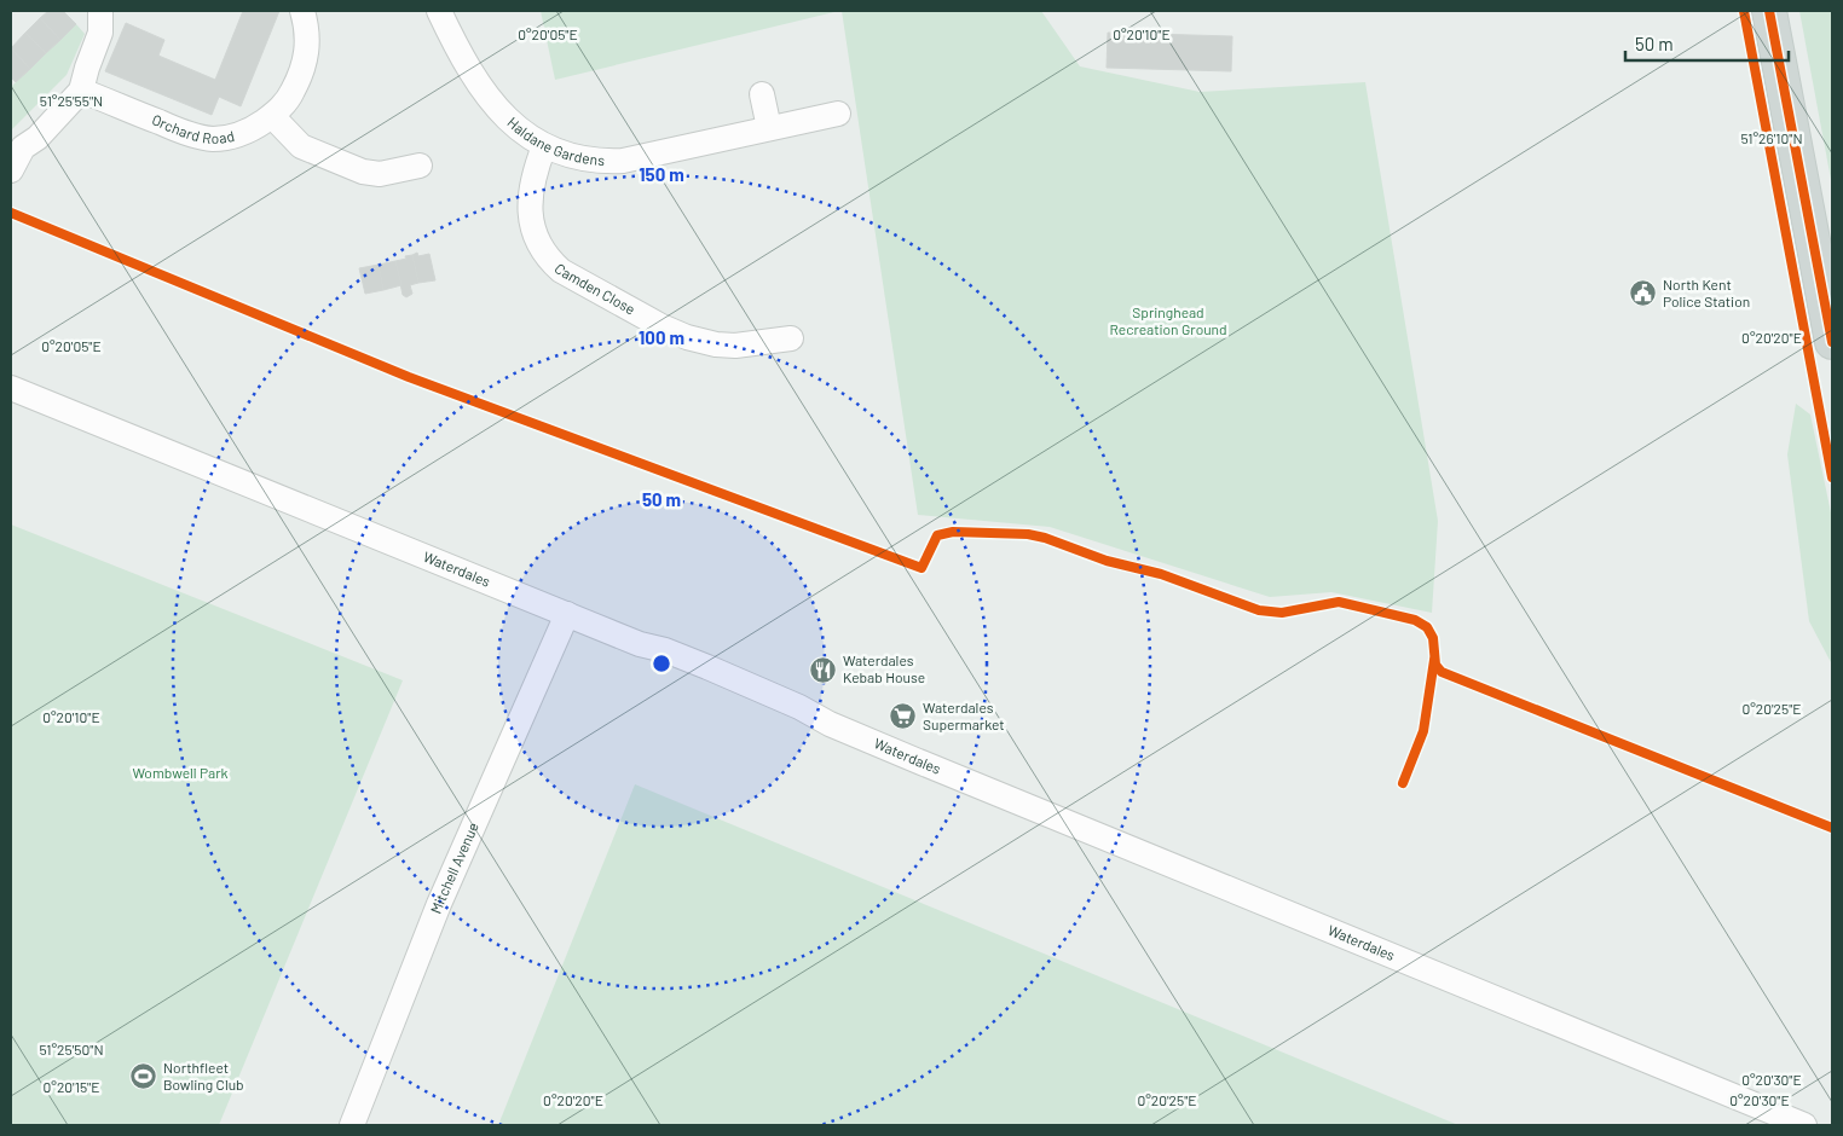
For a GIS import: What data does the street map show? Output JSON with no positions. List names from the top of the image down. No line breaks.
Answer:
{"streets":{"street":["Orchard Road","Haldane Gardens","Camden Close","Waterdales","Mitchell Avenue"]},"crossings":[["Haldane Gardens","Camden Close"],["Waterdales","Mitchell Avenue"]],"parks":["Springhead Recreation Ground","Wombwell Park"],"places":{"public building":["North Kent Police Station"],"restaurant":["Waterdales Kebab House"],"supermarket":["Waterdales Supermarket"],"sports":["Northfleet Bowling Club"]},"scale_bar":"50 m","coordinates":["0°20'05\"E","0°20'10\"E","51°25'55\"N","51°26'10\"N","0°20'20\"E","0°20'25\"E","51°25'50\"N","0°20'30\"E","0°20'15\"E"],"rings":["150 m","100 m","50 m"]}
